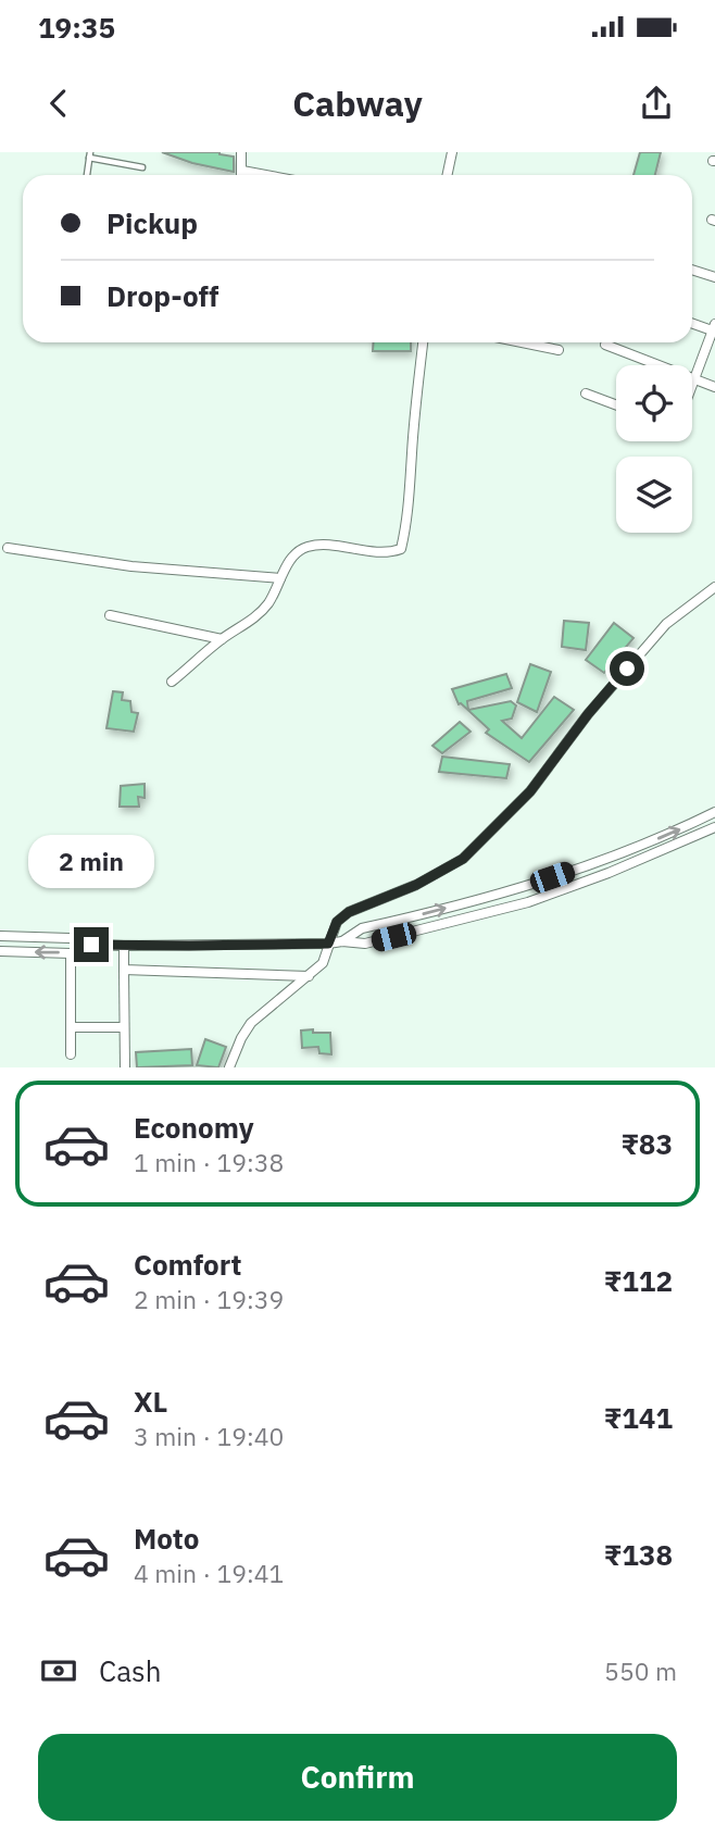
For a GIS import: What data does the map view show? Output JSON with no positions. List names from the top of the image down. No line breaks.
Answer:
{"page":{"status":"19:35","header":"Cabway","banner":["Pickup","Drop-off"],"bubble":"2 min","list":[{"name":"Economy","note":"1 min · 19:38","value":"₹83"},{"name":"Comfort","note":"2 min · 19:39","value":"₹112"},{"name":"XL","note":"3 min · 19:40","value":"₹141"},{"name":"Moto","note":"4 min · 19:41","value":"₹138"}],"pay":["Cash","550 m"],"buttons":"Confirm"}}
